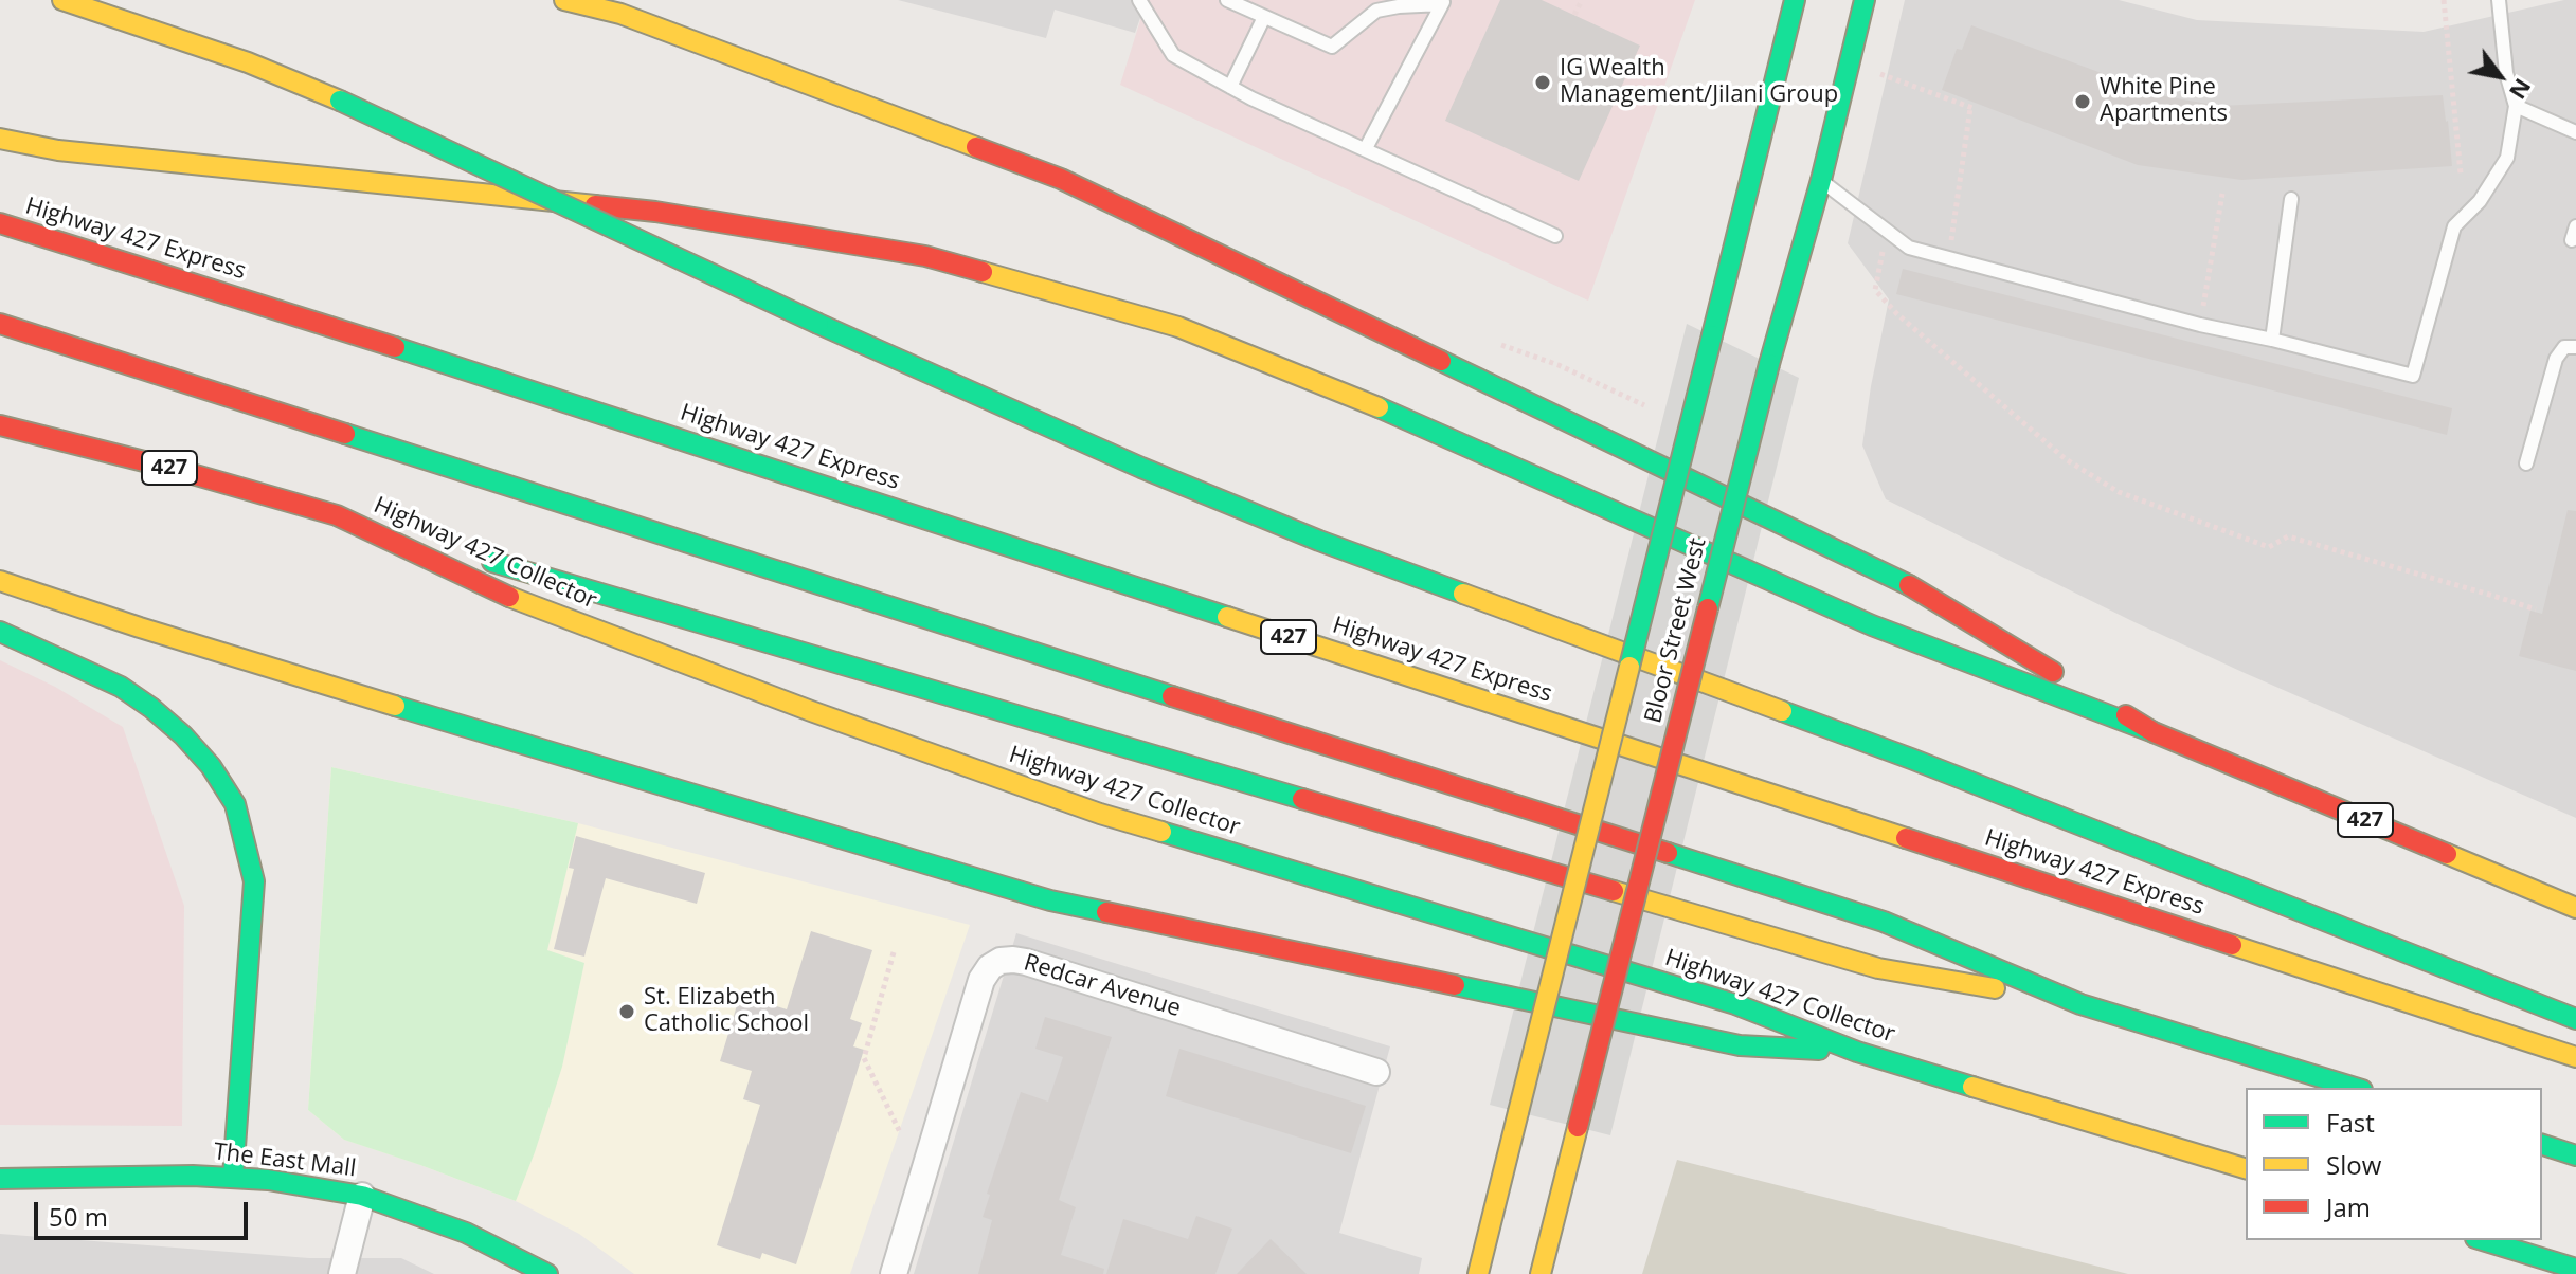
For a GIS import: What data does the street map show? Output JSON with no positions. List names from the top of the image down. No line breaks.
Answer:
{"streets":{"main road":["Highway 427 Express","427","Highway 427 Collector","Bloor Street West","The East Mall"],"street":["Redcar Avenue"]},"places":["IG Wealth Management/Jilani Group","White Pine Apartments","St. Elizabeth Catholic School"],"legend":["Fast","Slow","Jam"],"scale_bar":"50 m","north":"bottom right"}
